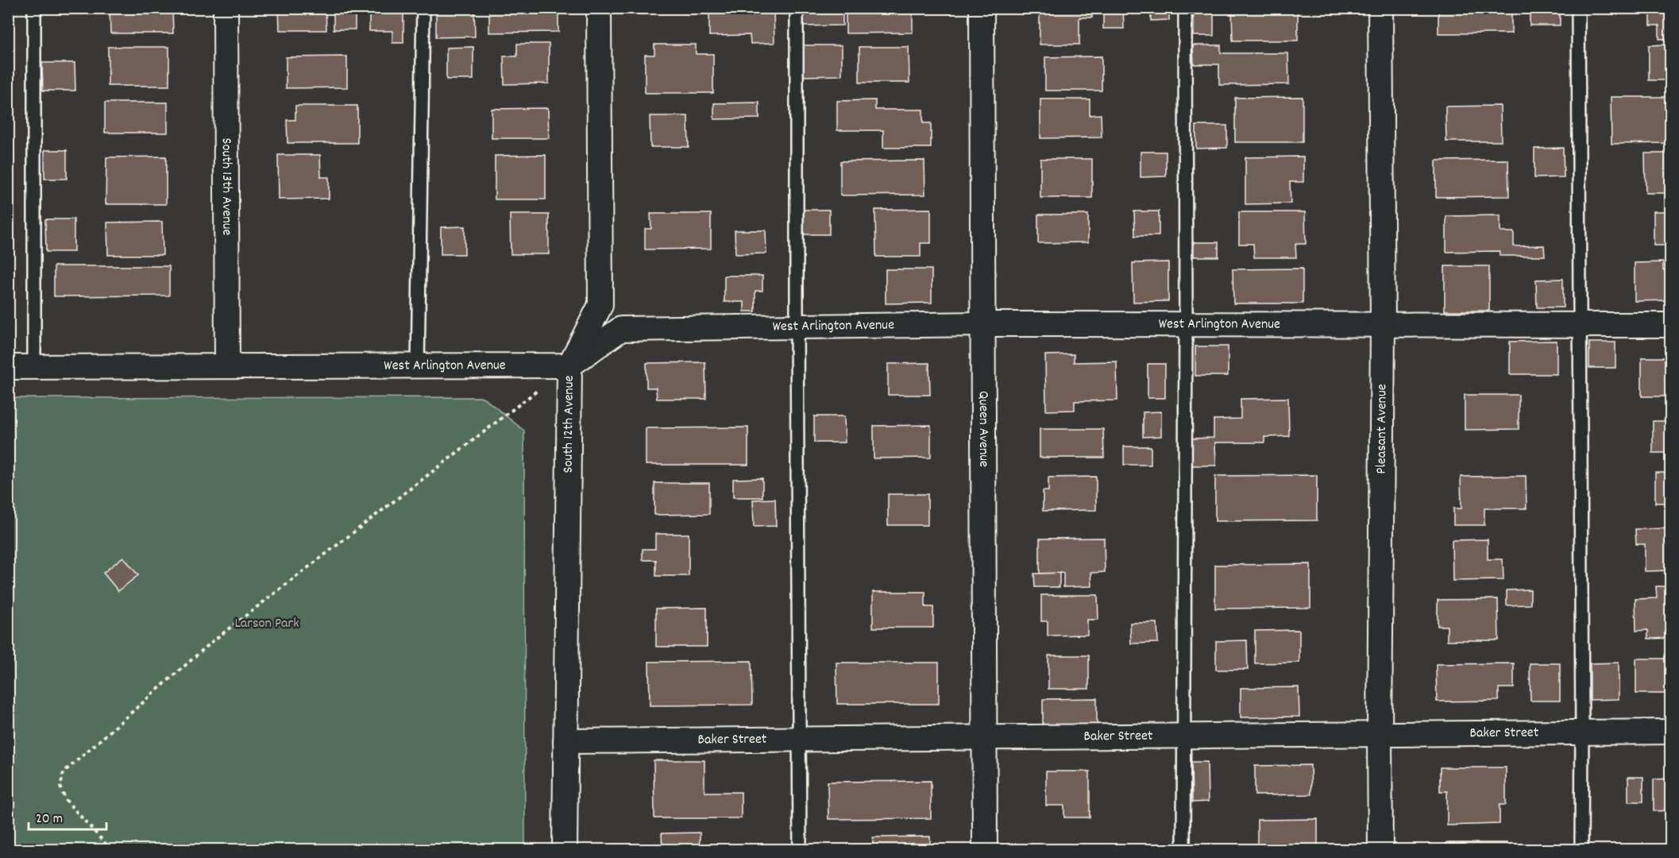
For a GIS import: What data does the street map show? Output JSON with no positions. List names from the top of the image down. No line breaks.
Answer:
{"streets":{"street":["South 13th Avenue","West Arlington Avenue","South 12th Avenue","Queen Avenue","Pleasant Avenue","Baker Street"]},"crossings":[["South 13th Avenue","West Arlington Avenue"],["West Arlington Avenue","South 12th Avenue"],["West Arlington Avenue","Queen Avenue"],["West Arlington Avenue","Pleasant Avenue"],["South 12th Avenue","Baker Street"],["Queen Avenue","Baker Street"],["Pleasant Avenue","Baker Street"]],"parks":["Larson Park"],"scale_bar":"20 m"}
